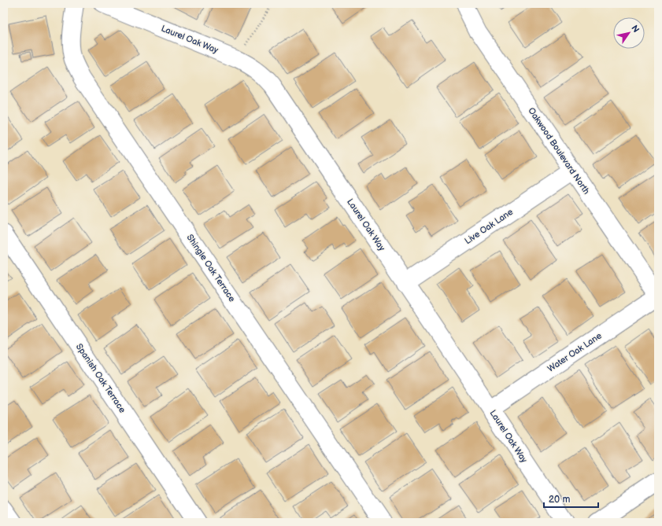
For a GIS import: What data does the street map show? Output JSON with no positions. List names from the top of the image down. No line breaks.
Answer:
{"streets":{"street":["Laurel Oak Way","Oakwood Boulevard North","Live Oak Lane","Shingle Oak Terrace","Water Oak Lane","Spanish Oak Terrace"]},"crossings":[["Laurel Oak Way","Live Oak Lane"],["Laurel Oak Way","Water Oak Lane"],["Oakwood Boulevard North","Live Oak Lane"],["Oakwood Boulevard North","Water Oak Lane"]],"scale_bar":"20 m","north":"top right"}
